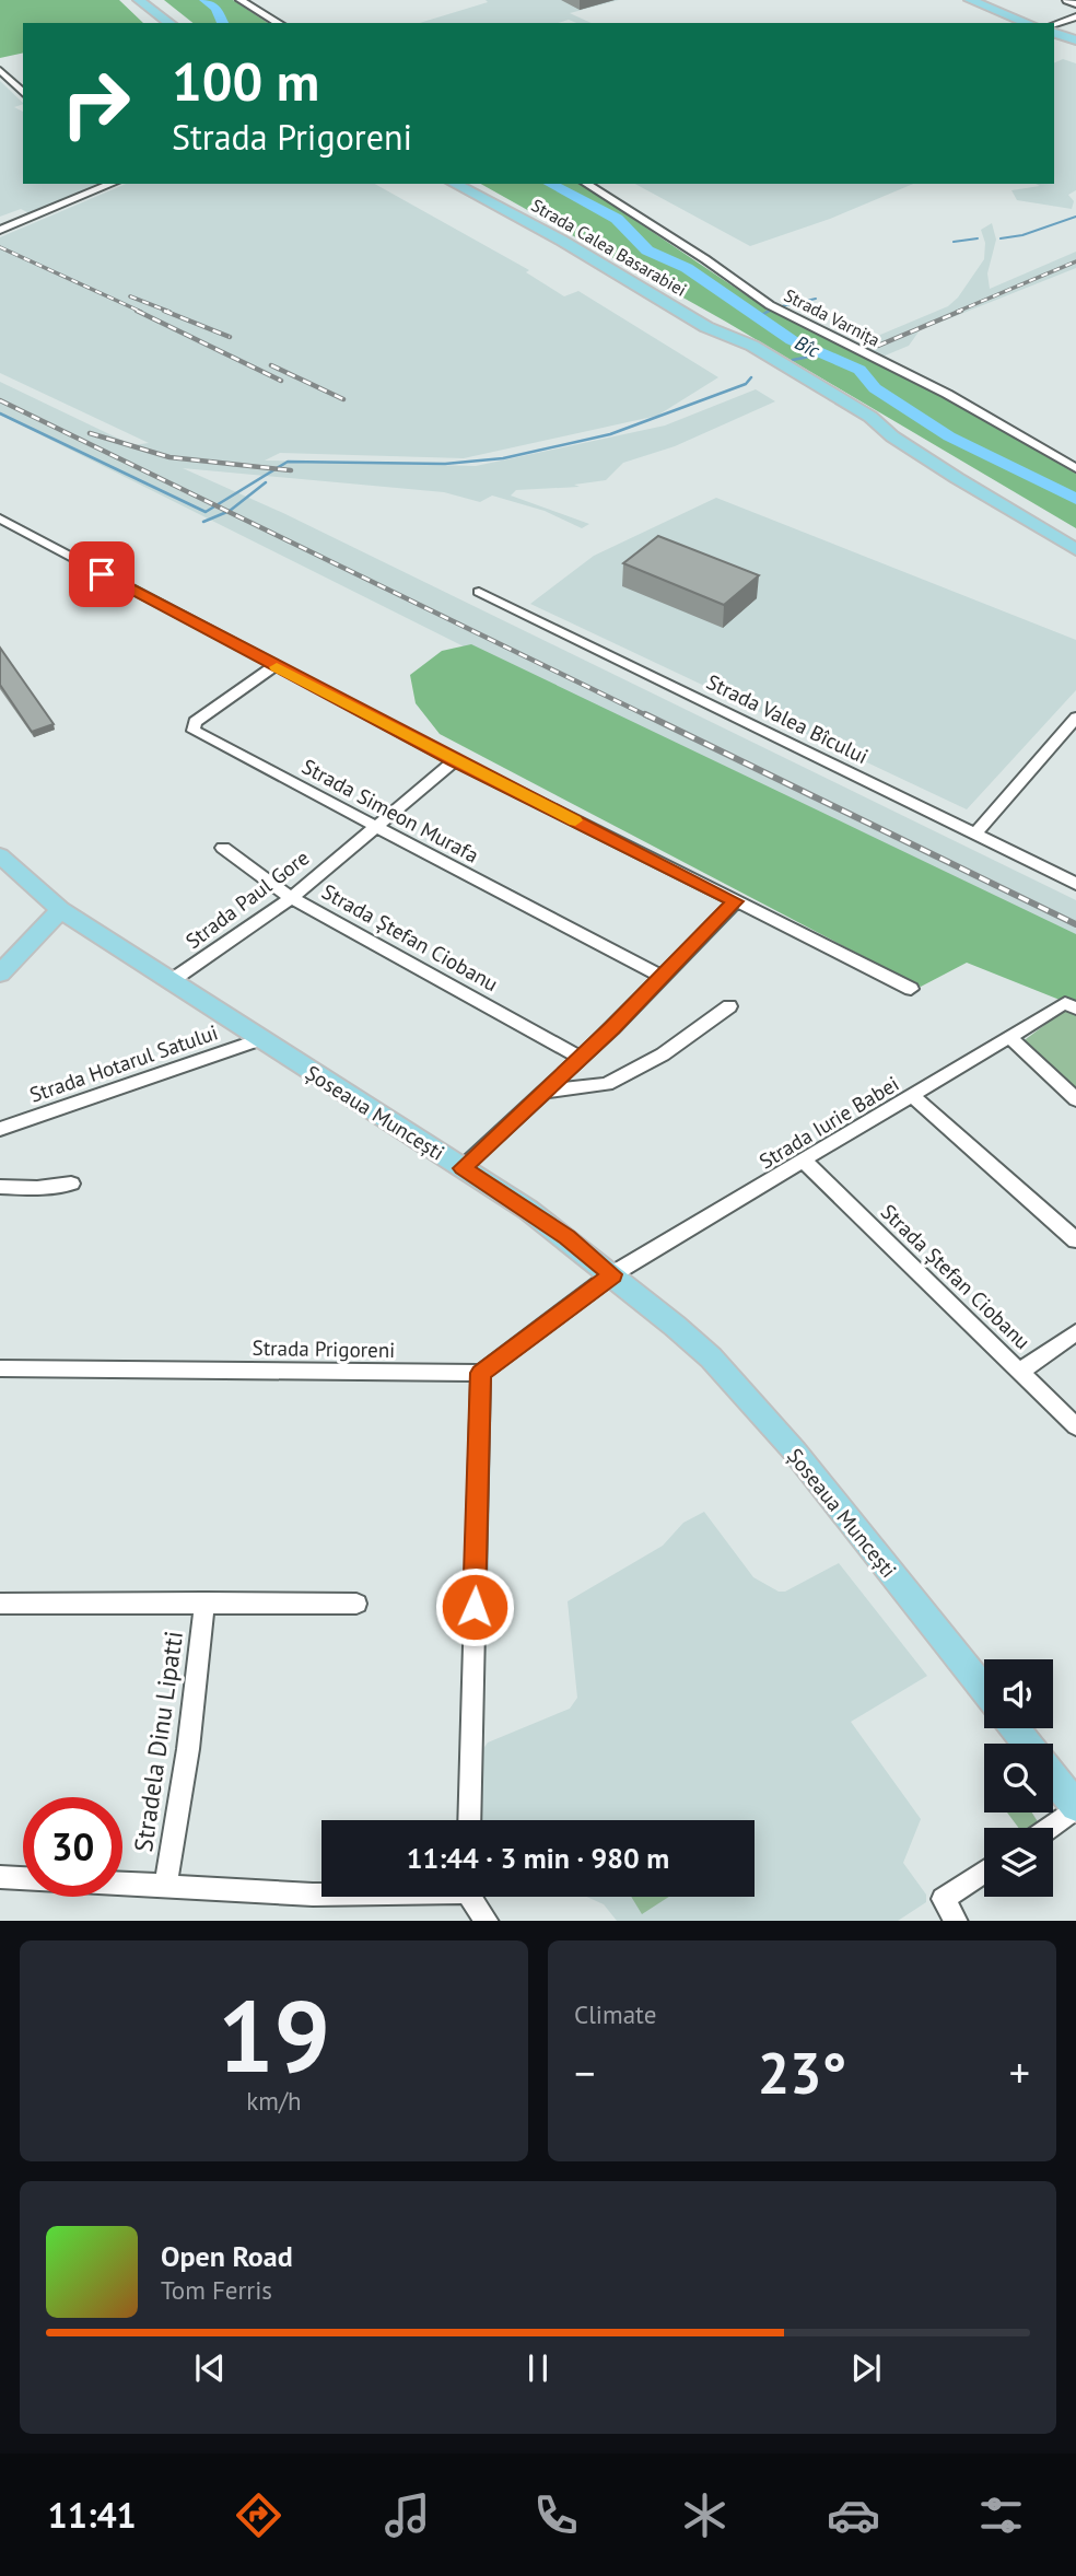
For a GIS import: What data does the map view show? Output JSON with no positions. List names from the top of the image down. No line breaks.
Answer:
{"streets":{"main road":["Strada Calea Basarabiei","Șoseaua Muncești"],"street":["Strada Varnița","Strada Valea Bîcului","Strada Simeon Murafa","Strada Paul Gore","Strada Ștefan Ciobanu","Strada Hotarul Satului","Strada Iurie Babei","Strada Prigoreni","Stradela Dinu Lipatti"]},"crossings":[["Strada Simeon Murafa","Strada Paul Gore"],["Strada Paul Gore","Strada Ștefan Ciobanu"],["Strada Paul Gore","Șoseaua Muncești"],["Strada Ștefan Ciobanu","Strada Iurie Babei"],["Strada Hotarul Satului","Șoseaua Muncești"],["Șoseaua Muncești","Strada Iurie Babei"]],"water":["Bîc"],"page":{"turn":["100 m","Strada Prigoreni"],"limit":"30","trip":"11:44 · 3 min · 980 m","tile":[["19","km/h"],"Climate"],"heat":["−","23°","+"],"song":["Open Road","Tom Ferris"],"tabs":"11:41"}}
